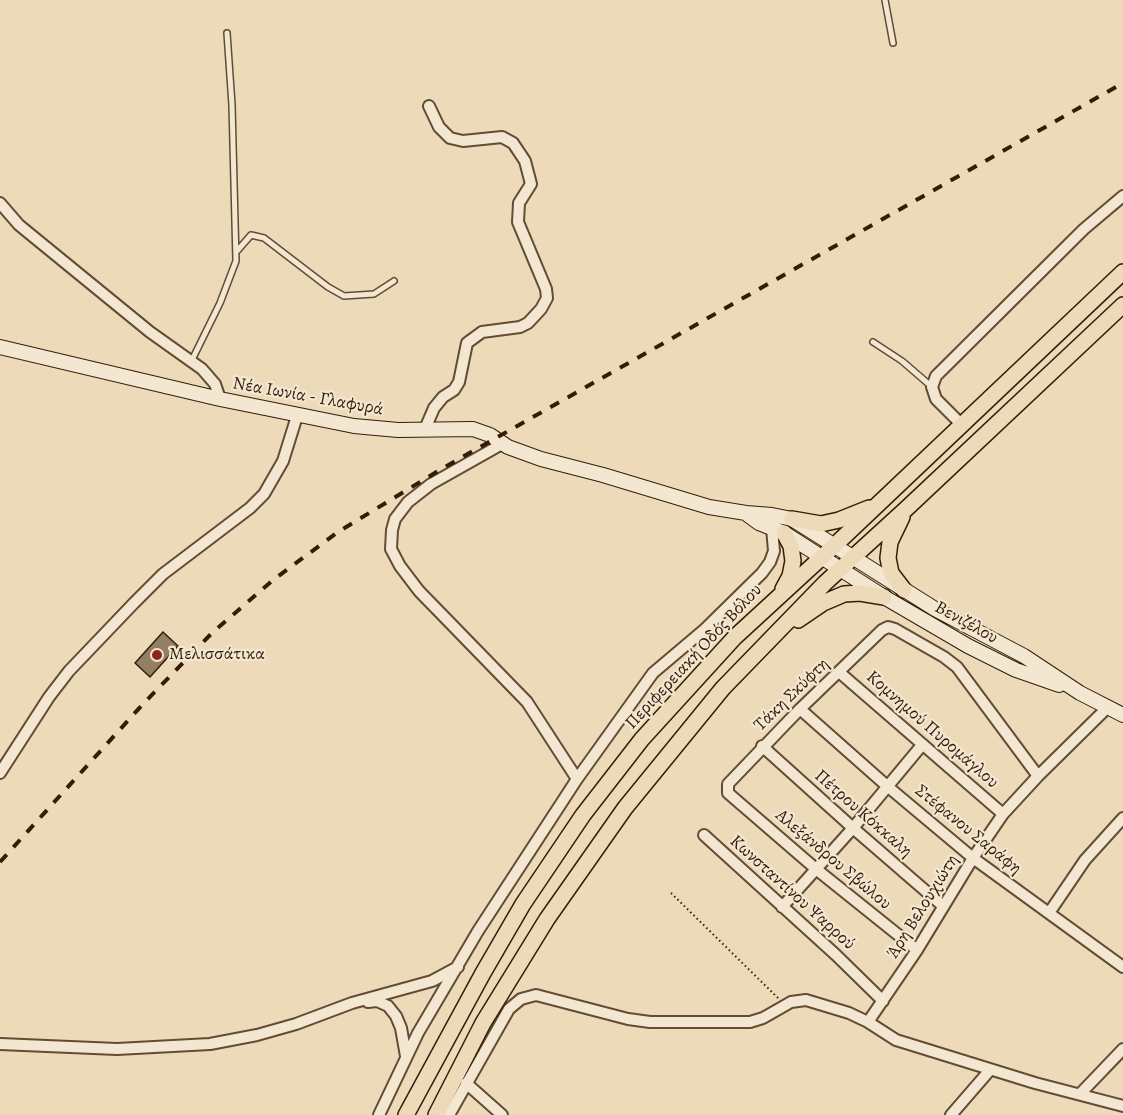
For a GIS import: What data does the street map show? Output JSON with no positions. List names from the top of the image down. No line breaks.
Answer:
{"streets":{"main road":["Νέα Ιωνία - Γλαφυρά","Βενιζέλου","Περιφερειακή Οδός Βόλου"],"street":["Τάκη Σκύφτη","Κομνημού Πυρομάγλου","Πέτρου Κόκκαλη","Στέφανου Σαράφη","Αλεξάνδρου Σβώλου","Κωνσταντίνου Ψαρρού","Άρη Βελουχιώτη"]},"crossings":[["Νέα Ιωνία - Γλαφυρά","Βενιζέλου"],["Νέα Ιωνία - Γλαφυρά","Περιφερειακή Οδός Βόλου"],["Βενιζέλου","Άρη Βελουχιώτη"],["Τάκη Σκύφτη","Κομνημού Πυρομάγλου"],["Τάκη Σκύφτη","Πέτρου Κόκκαλη"],["Τάκη Σκύφτη","Στέφανου Σαράφη"],["Τάκη Σκύφτη","Αλεξάνδρου Σβώλου"],["Τάκη Σκύφτη","Άρη Βελουχιώτη"],["Κομνημού Πυρομάγλου","Άρη Βελουχιώτη"],["Πέτρου Κόκκαλη","Άρη Βελουχιώτη"],["Στέφανου Σαράφη","Άρη Βελουχιώτη"],["Αλεξάνδρου Σβώλου","Άρη Βελουχιώτη"],["Κωνσταντίνου Ψαρρού","Άρη Βελουχιώτη"]],"places":["Μελισσάτικα"]}
